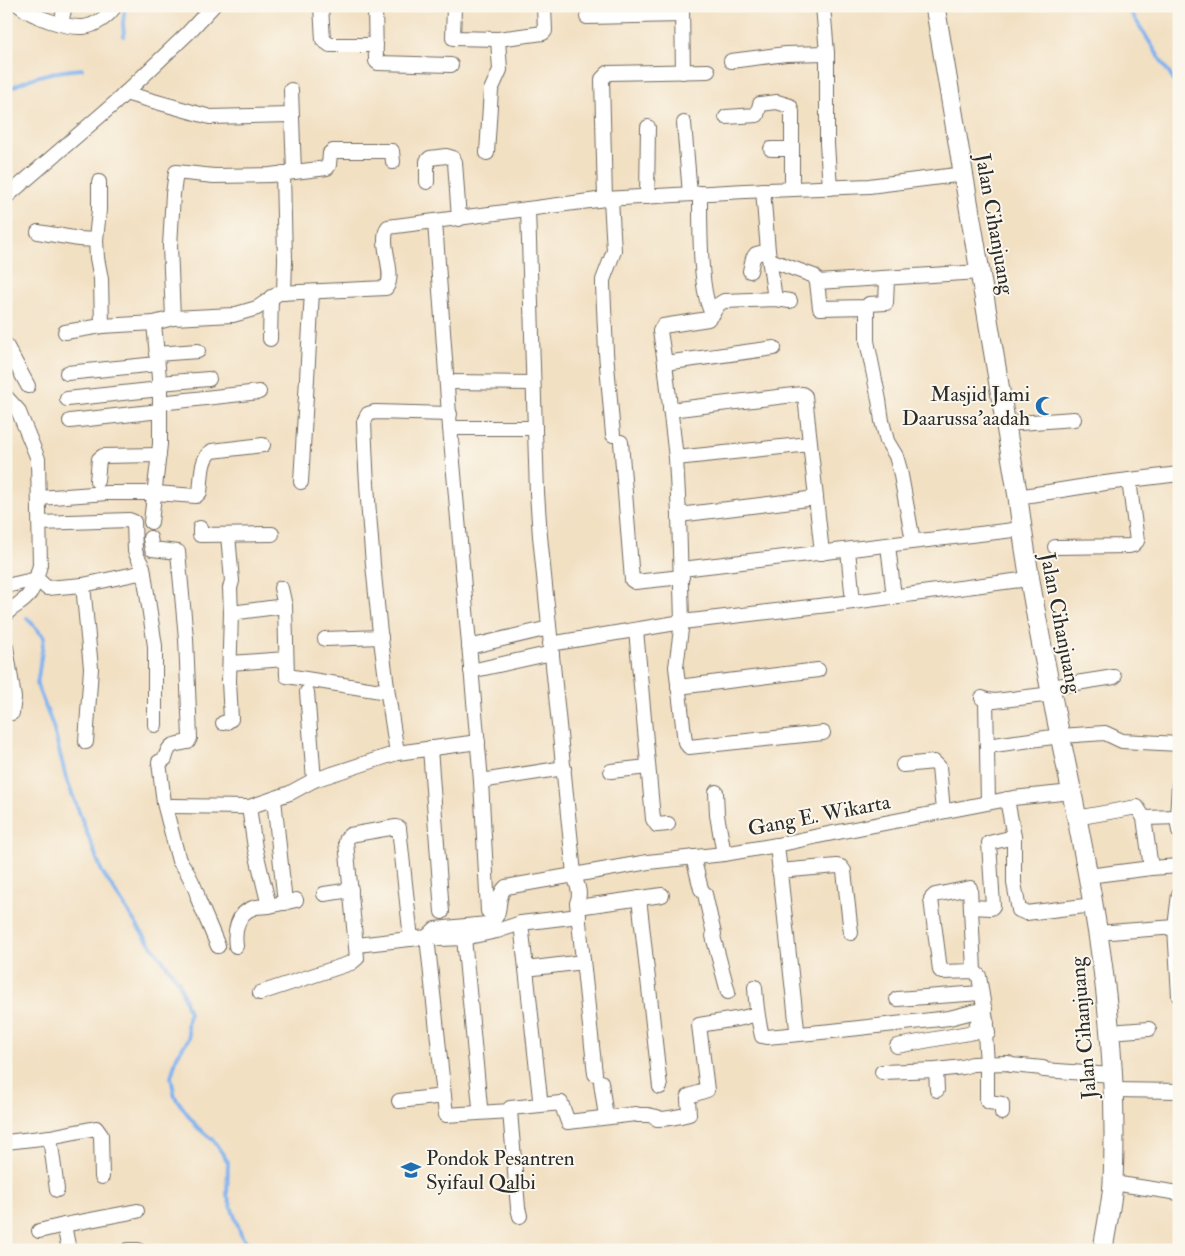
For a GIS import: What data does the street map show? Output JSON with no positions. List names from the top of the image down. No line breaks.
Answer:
{"streets":{"main road":["Jalan Cihanjuang"],"street":["Gang E. Wikarta"]},"crossings":[["Jalan Cihanjuang","Gang E. Wikarta"]],"places":{"mosque":["Masjid Jami Daarussa'aadah"],"school or university":["Pondok Pesantren Syifaul Qalbi"]}}
